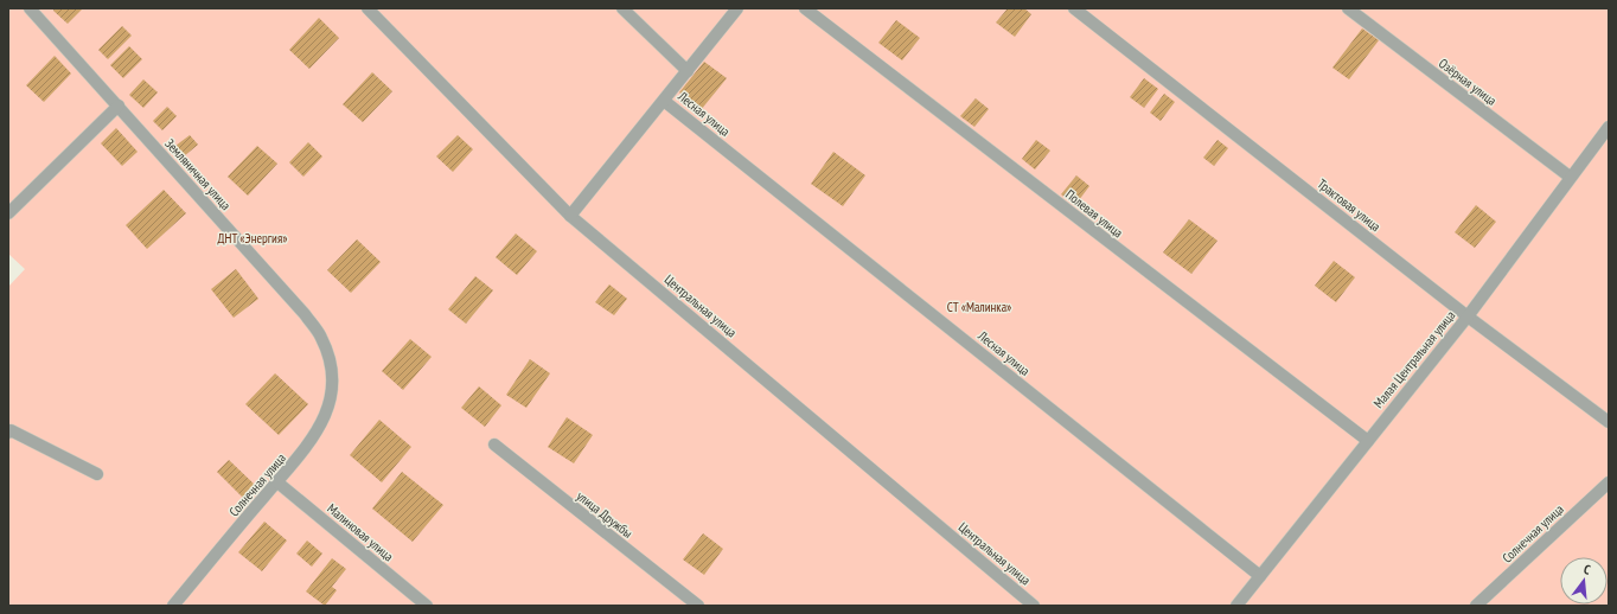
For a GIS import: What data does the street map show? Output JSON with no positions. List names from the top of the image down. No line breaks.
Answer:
{"streets":{"street":["Озёрная улица","Лесная улица","Земляничная улица","Трактовая улица","Полевая улица","Центральная улица","Малая Центральная улица","Солнечная улица","улица Дружбы","Малиновая улица"]},"crossings":[["Озёрная улица","Малая Центральная улица"],["Лесная улица","Малая Центральная улица"],["Земляничная улица","Солнечная улица"],["Трактовая улица","Малая Центральная улица"],["Полевая улица","Малая Центральная улица"],["Солнечная улица","Малиновая улица"]],"parks":["ДНТ «Энергия»","CТ «Малинка»"],"north":"top"}
